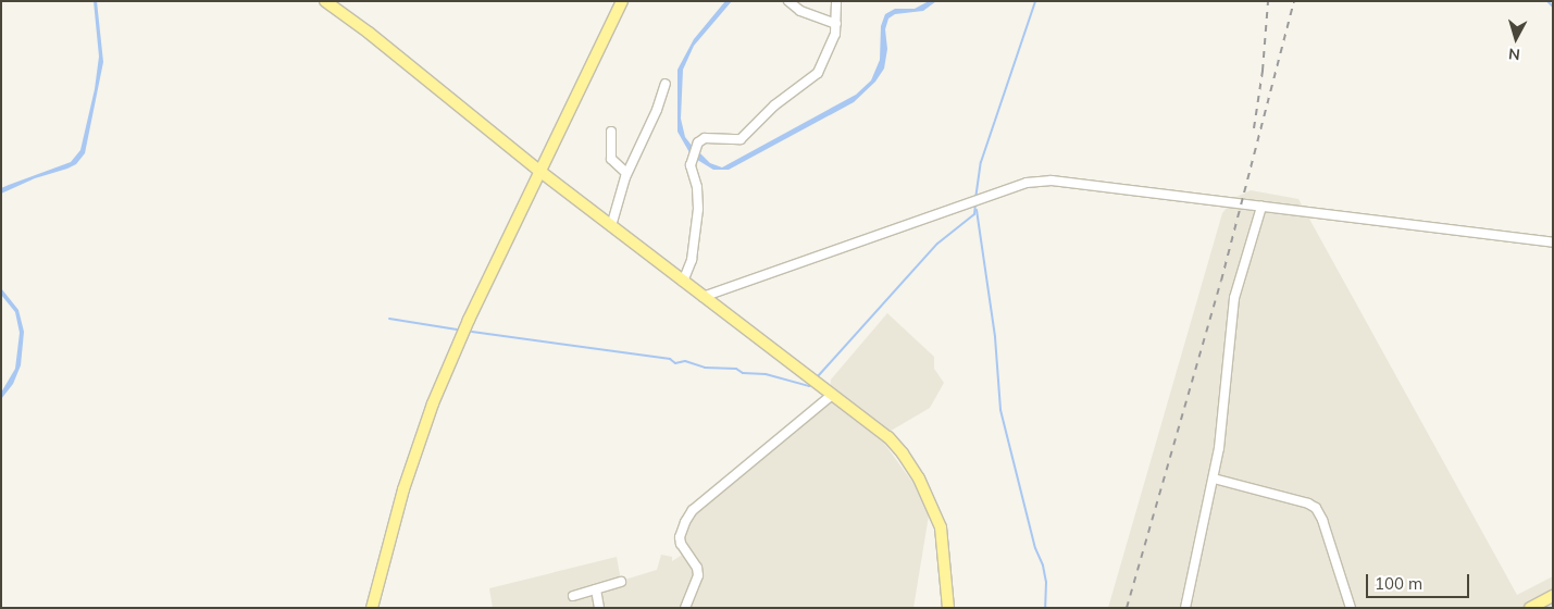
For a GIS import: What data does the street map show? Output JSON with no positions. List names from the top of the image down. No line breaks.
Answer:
{"scale_bar":"100 m","north":"bottom"}
